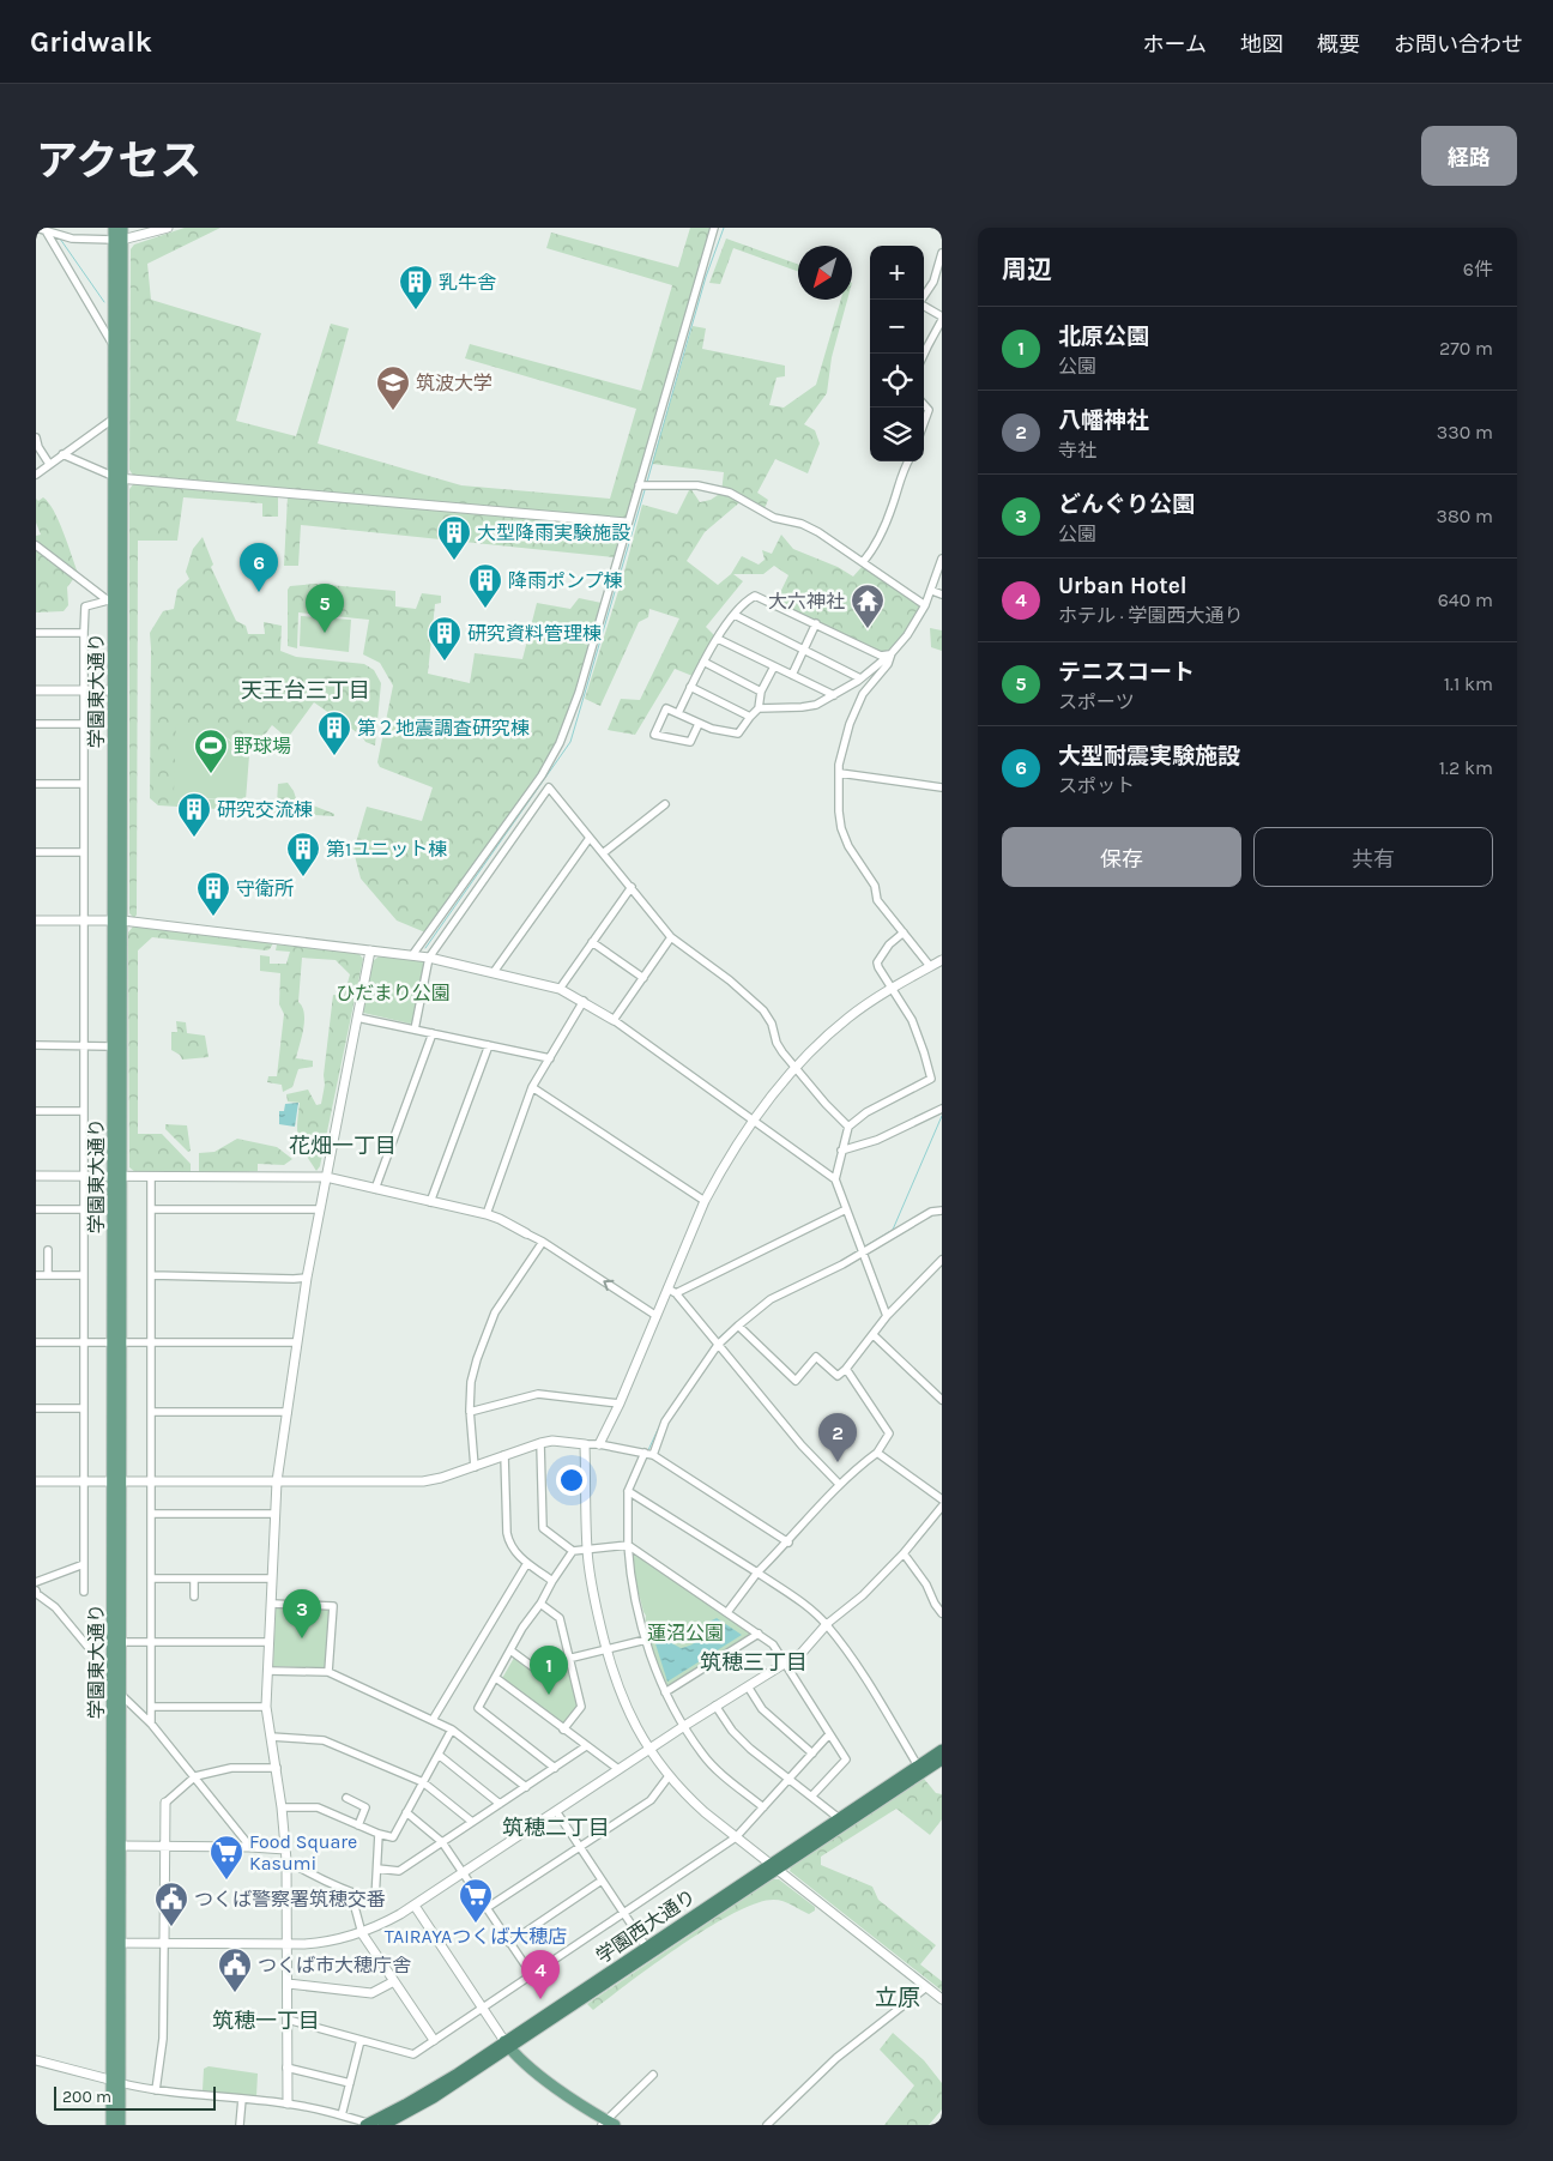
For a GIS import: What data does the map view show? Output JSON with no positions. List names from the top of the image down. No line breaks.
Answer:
{"streets":{"highway":["学園西大通り"],"main road":["学園東大通り"]},"districts":["天王台三丁目","花畑一丁目","筑穂三丁目","筑穂二丁目","立原","筑穂一丁目"],"parks":["ひだまり公園","蓮沼公園"],"places":{"building":["乳牛舎","大型降雨実験施設","降雨ポンプ棟","研究資料管理棟","第２地震調査研究棟","研究交流棟","第1ユニット棟","守衛所"],"school or university":["筑波大学"],"temple":["大六神社"],"sports":["野球場"],"supermarket":["Food Square Kasumi","TAIRAYAつくば大穂店"],"public building":["つくば警察署筑穂交番","つくば市大穂庁舎"]},"scale_bar":"200 m","north":"bottom left","page":{"header":"Gridwalk","nav":["ホーム","地図","概要","お問い合わせ"],"title":"アクセス","buttons":["経路",["保存","共有"]],"heading":["周辺","6件"],"map_buttons":["+","−"],"list":[{"mark":"1","name":"北原公園","note":"公園","value":"270 m"},{"mark":"2","name":"八幡神社","note":"寺社","value":"330 m"},{"mark":"3","name":"どんぐり公園","note":"公園","value":"380 m"},{"mark":"4","name":"Urban Hotel","note":"ホテル · 学園西大通り","value":"640 m"},{"mark":"5","name":"テニスコート","note":"スポーツ","value":"1.1 km"},{"mark":"6","name":"大型耐震実験施設","note":"スポット","value":"1.2 km"}],"pins":["6","5","2","3","1","4"],"scale":"200 m"}}
